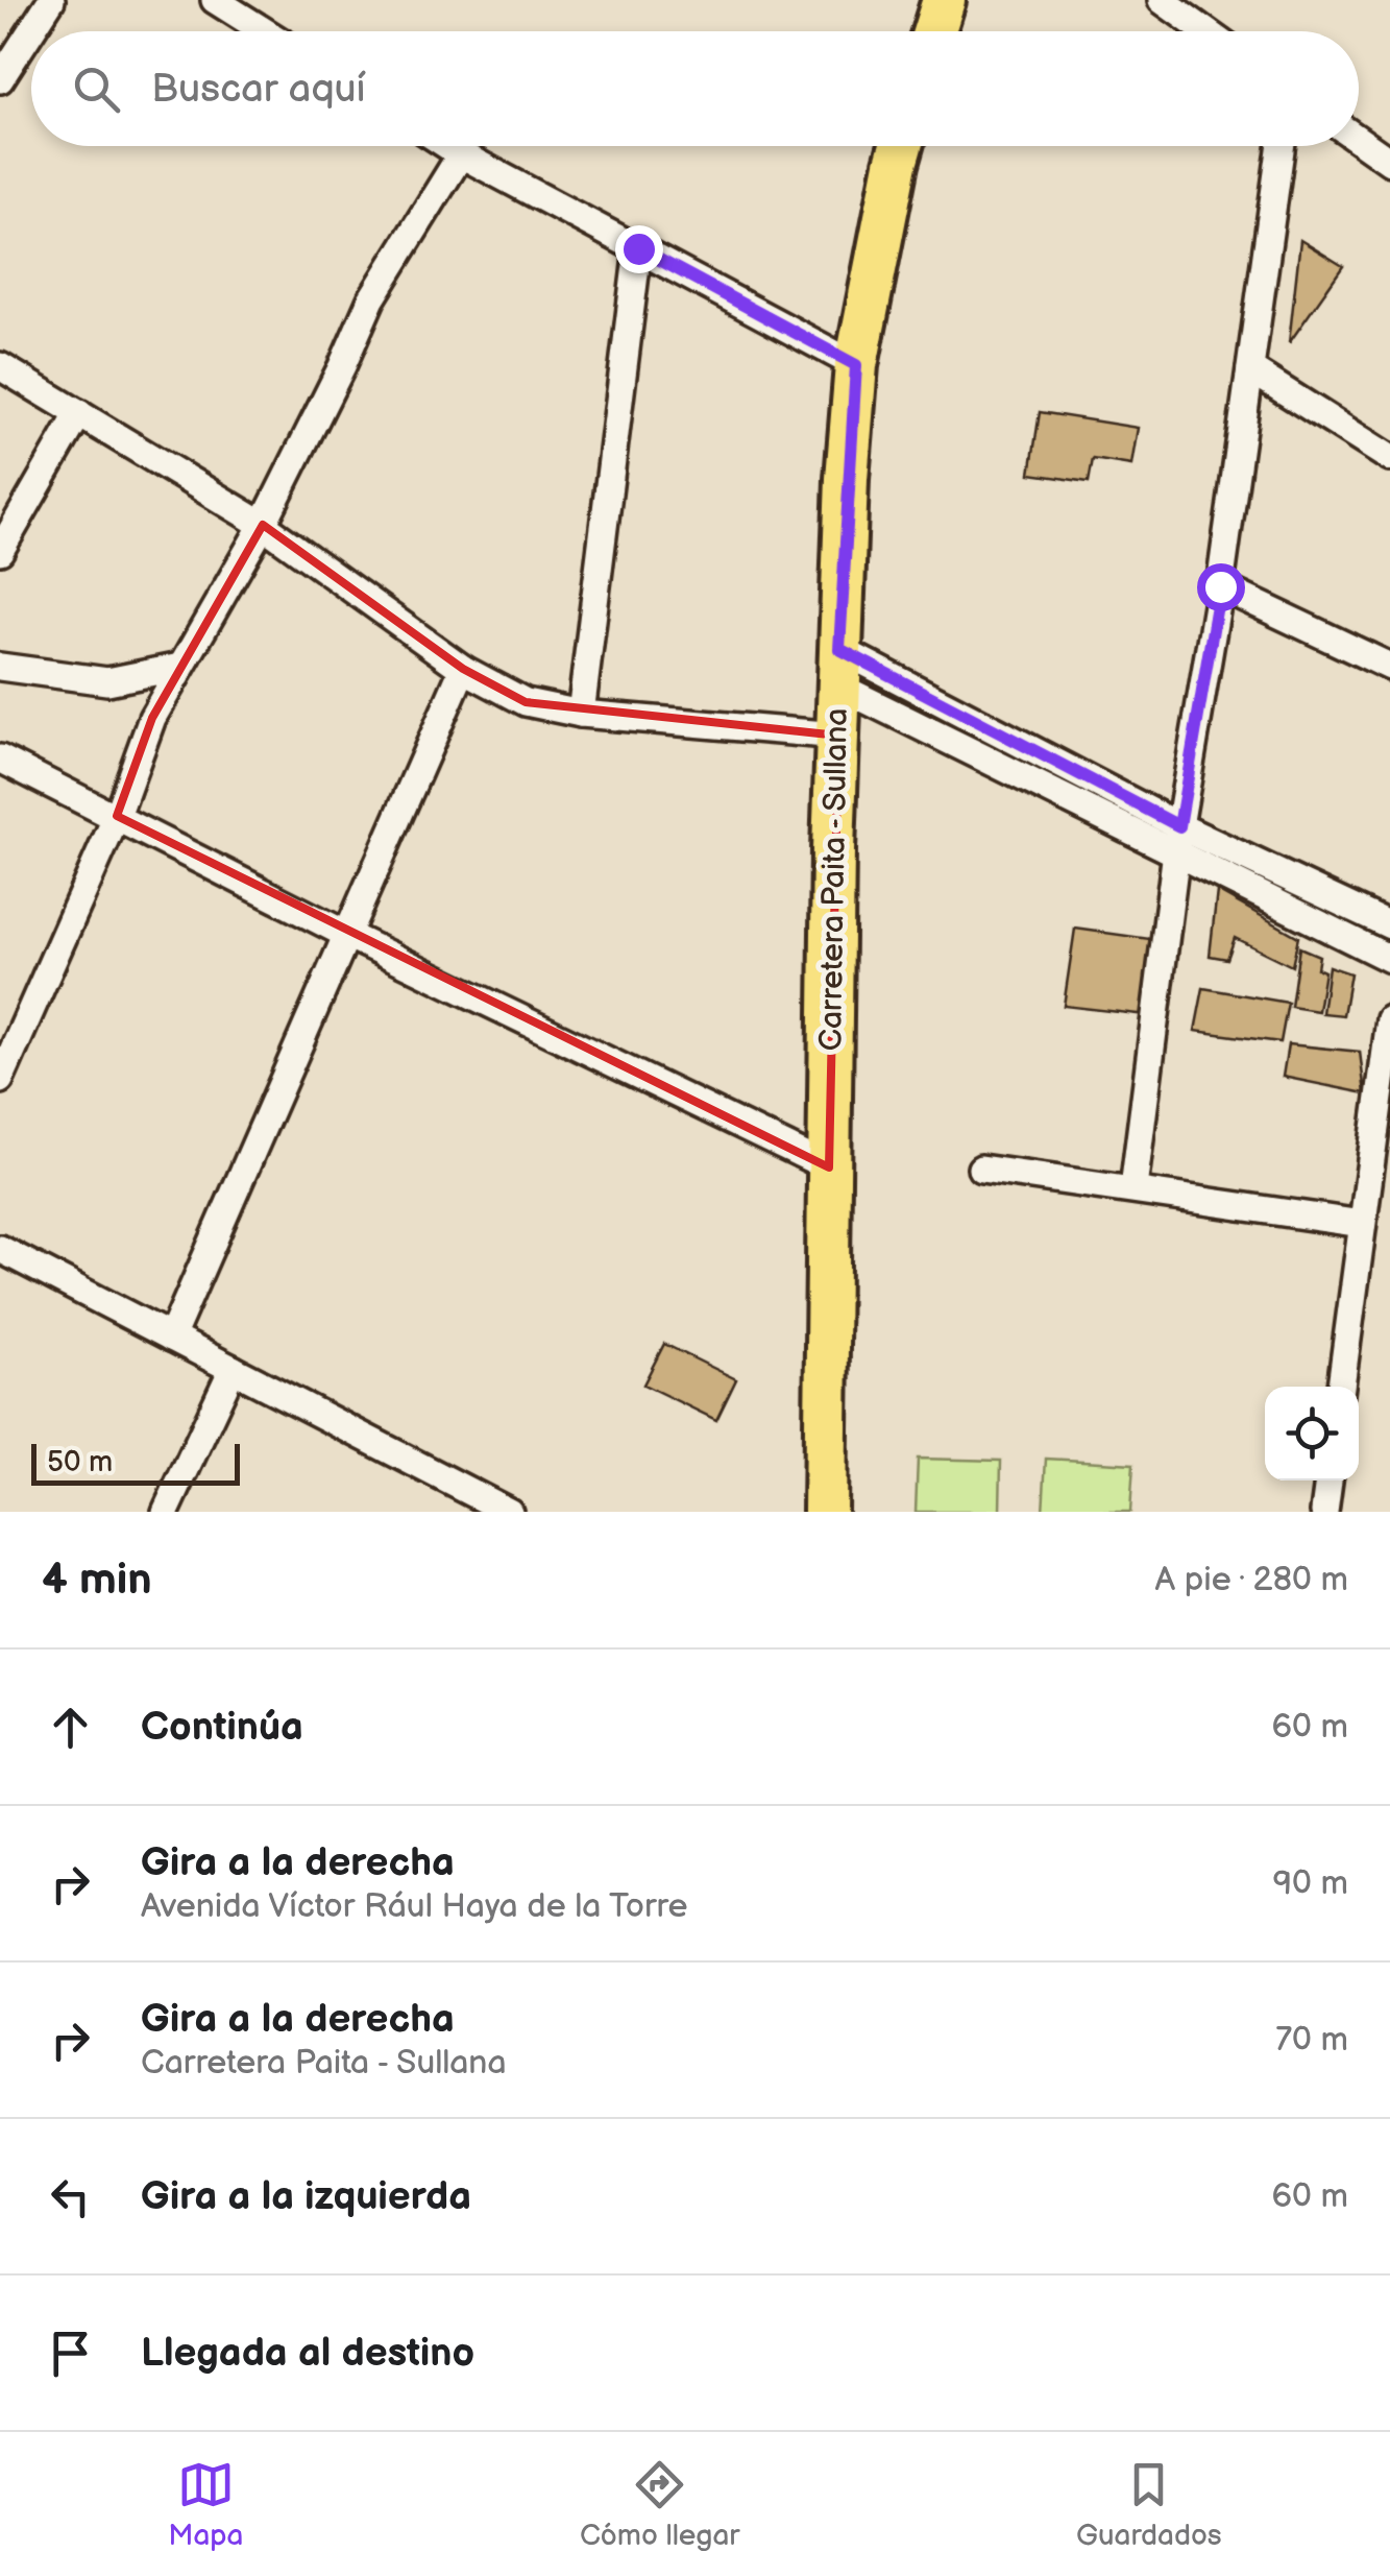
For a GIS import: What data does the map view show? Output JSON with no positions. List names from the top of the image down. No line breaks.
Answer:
{"streets":{"main road":["Carretera Paita - Sullana"]},"scale_bar":"50 m","page":{"search":"Buscar aquí","scale":"50 m","heading":["4 min","A pie · 280 m"],"list":[["Continúa","60 m"],["Gira a la derecha","Avenida Víctor Rául Haya de la Torre","90 m"],["Gira a la derecha","Carretera Paita - Sullana","70 m"],["Gira a la izquierda","60 m"],"Llegada al destino"],"nav":["Mapa","Cómo llegar","Guardados"]}}
